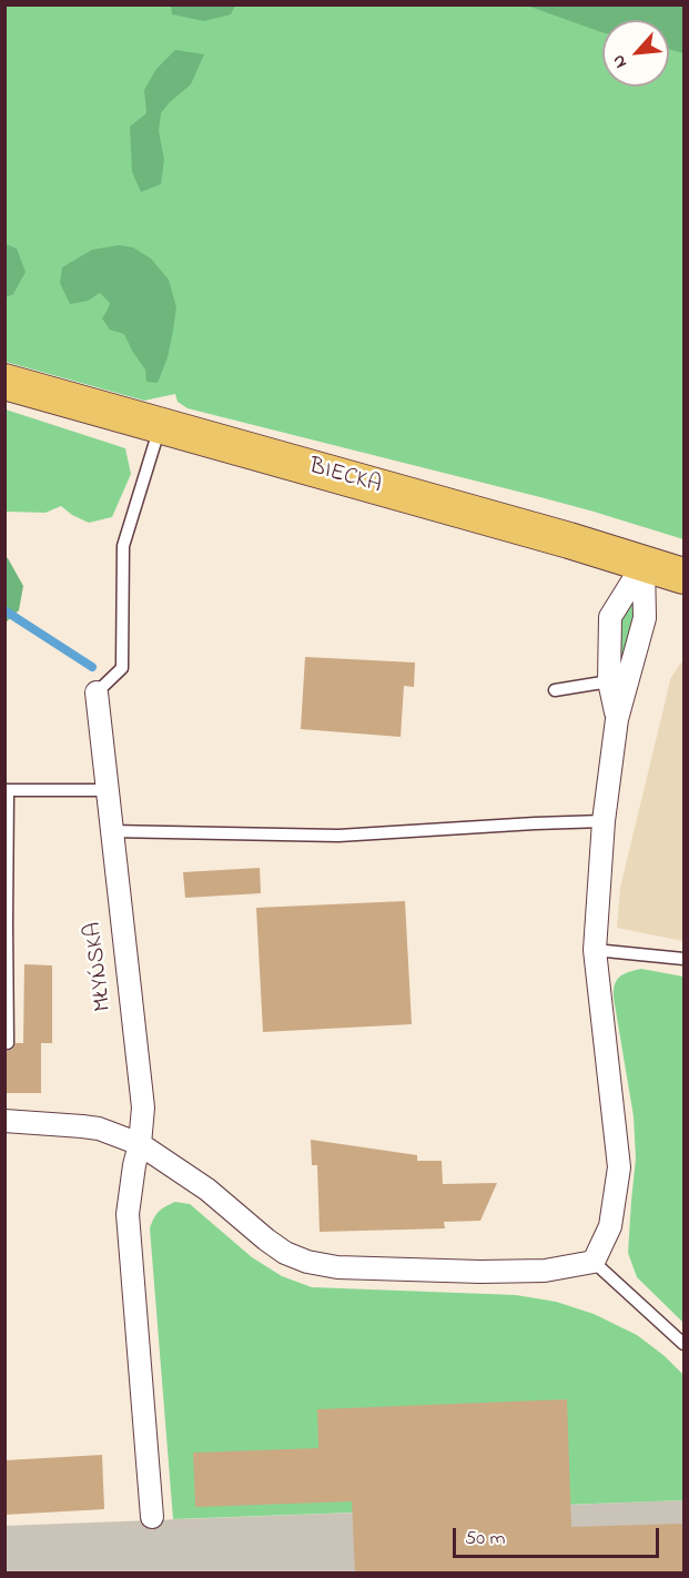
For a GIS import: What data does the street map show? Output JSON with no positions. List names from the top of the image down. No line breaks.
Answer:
{"streets":{"main road":["BIECKA"],"street":["MŁYŃSKA"]},"crossings":[["BIECKA","MŁYŃSKA"]],"scale_bar":"50 m","north":"bottom left"}
